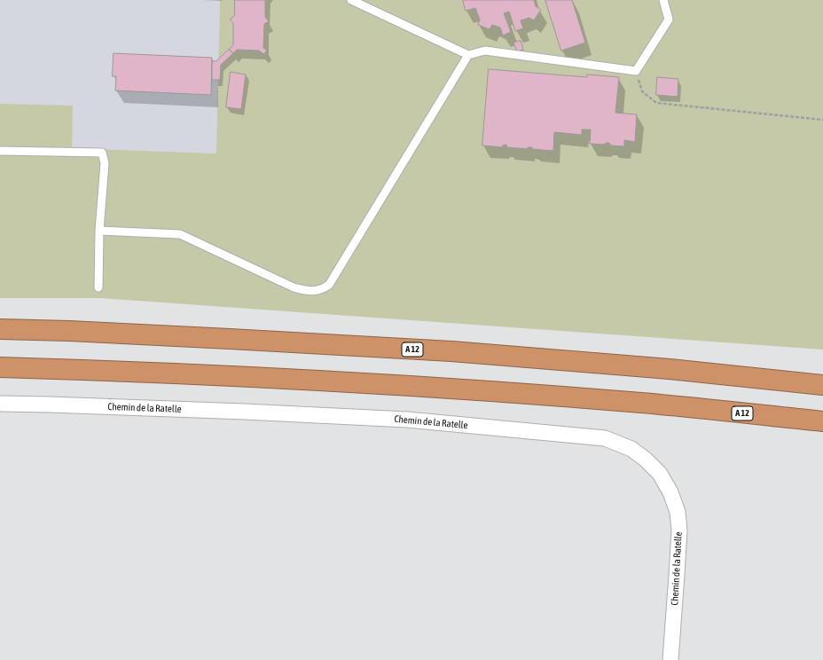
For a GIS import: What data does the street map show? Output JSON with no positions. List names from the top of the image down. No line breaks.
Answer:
{"streets":{"highway":["A 12"],"street":["Chemin de la Ratelle"]}}
